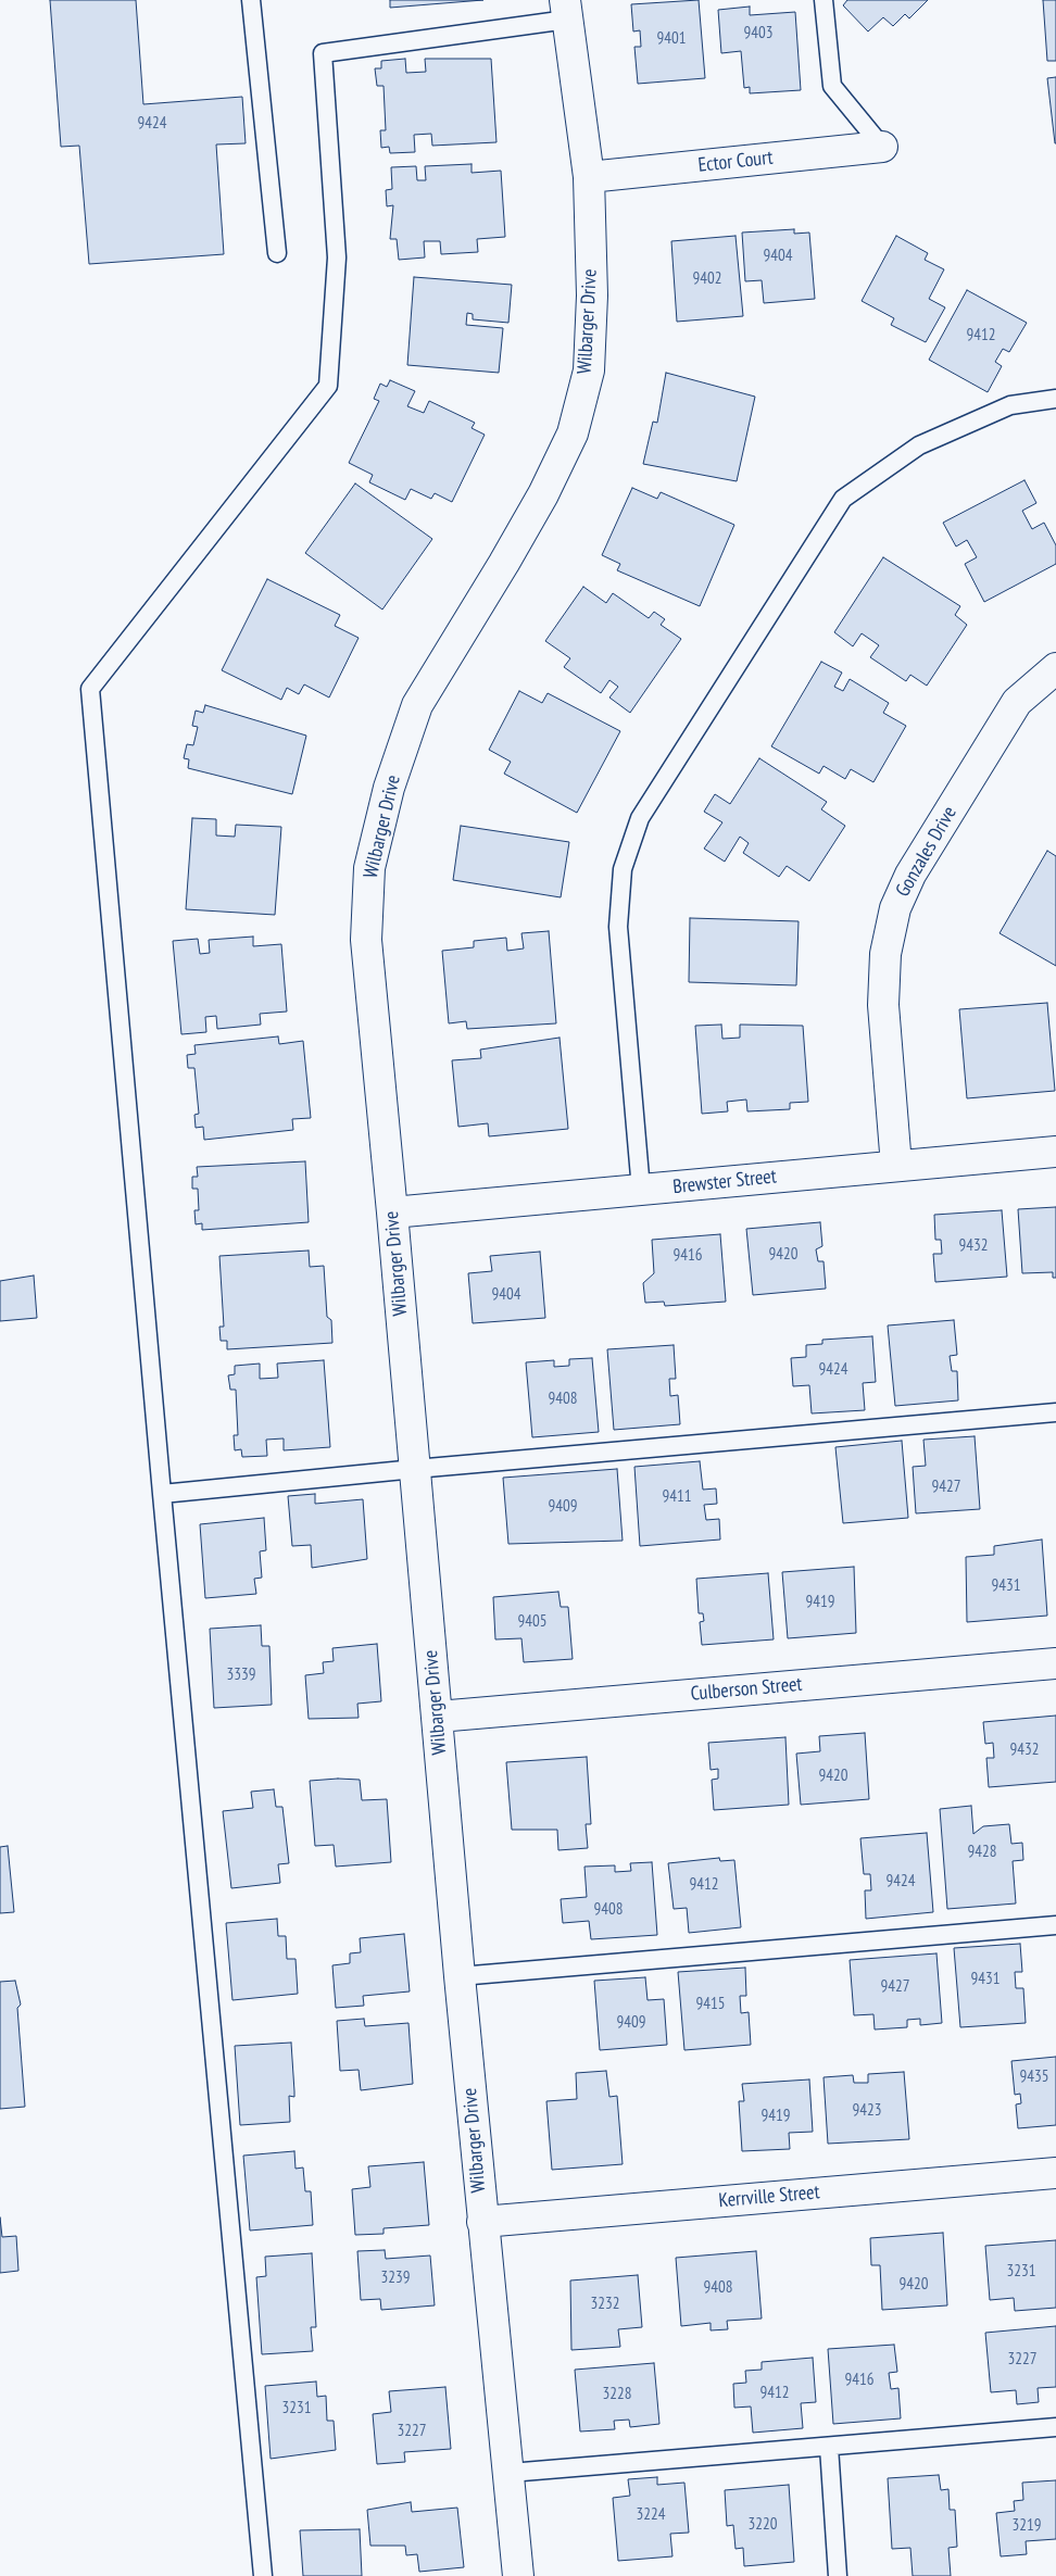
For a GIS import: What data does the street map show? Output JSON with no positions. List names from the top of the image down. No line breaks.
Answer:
{"streets":{"street":["Ector Court","Wilbarger Drive","Gonzales Drive","Brewster Street","Culberson Street","Kerrville Street"]},"crossings":[["Ector Court","Wilbarger Drive"],["Wilbarger Drive","Brewster Street"],["Wilbarger Drive","Culberson Street"],["Wilbarger Drive","Kerrville Street"],["Gonzales Drive","Brewster Street"]],"house_numbers":["9403","9401","9424","9404","9402","9412","9432","9420","9416","9404","9424","9408","9427","9411","9409","9431","9419","9405","3339","9432","9420","9428","9424","9412","9408","9431","9427","9415","9409","9435","9423","9419","3231","3239","9420","9408","3232","3227","9416","9412","3228","3231","3227","3224","3220","3219"]}
